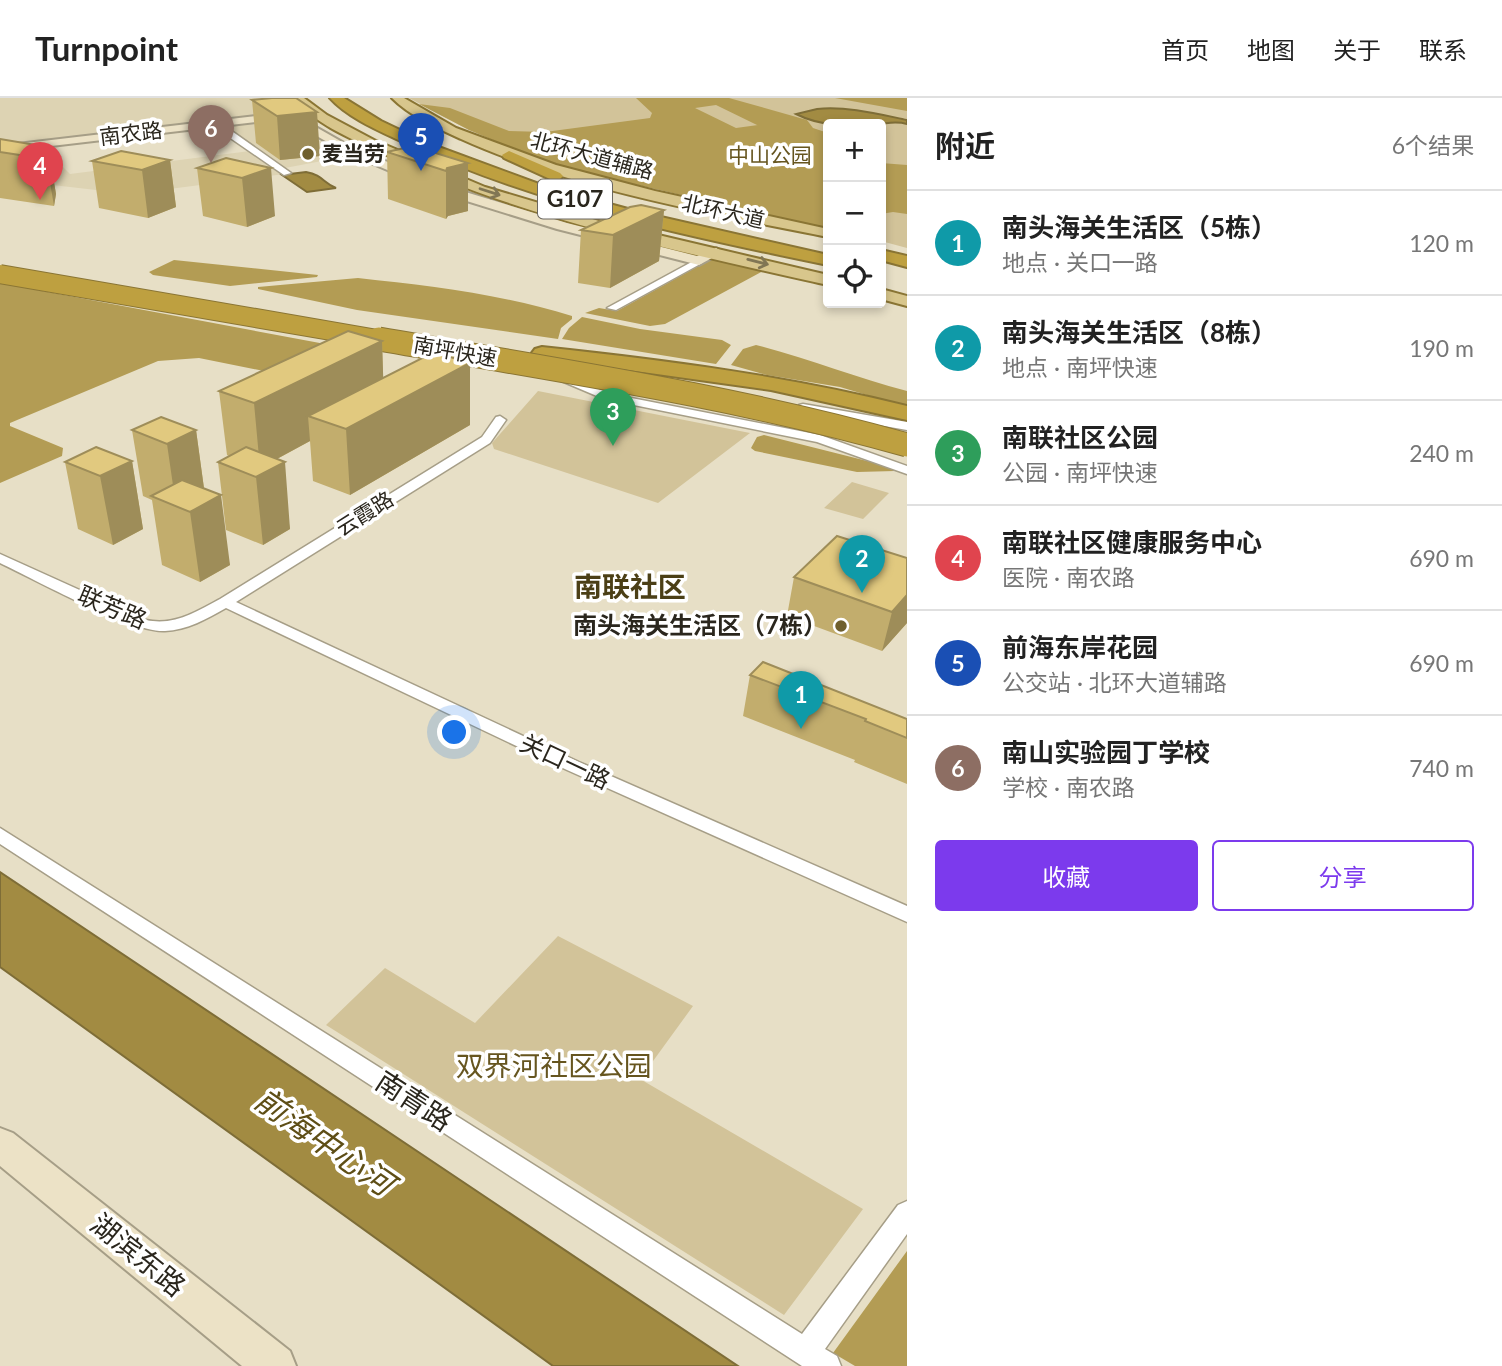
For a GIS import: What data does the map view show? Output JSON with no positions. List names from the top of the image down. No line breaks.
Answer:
{"streets":{"highway":["G107","北环大道","南坪快速"],"main road":["北环大道辅路","湖滨东路"],"street":["南农路","云霞路","联芳路","关口一路","南青路"]},"crossings":[["云霞路","联芳路"],["云霞路","关口一路"],["联芳路","关口一路"]],"districts":["南联社区"],"water":["前海中心河"],"parks":["中山公园","双界河社区公园"],"places":["麦当劳","南头海关生活区（7栋）"],"page":{"header":"Turnpoint","nav":["首页","地图","关于","联系"],"heading":["附近","6个结果"],"pins":["6","5","4","3","2","1"],"map_buttons":["+","−"],"list":[{"mark":"1","name":"南头海关生活区（5栋）","note":"地点 · 关口一路","value":"120 m"},{"mark":"2","name":"南头海关生活区（8栋）","note":"地点 · 南坪快速","value":"190 m"},{"mark":"3","name":"南联社区公园","note":"公园 · 南坪快速","value":"240 m"},{"mark":"4","name":"南联社区健康服务中心","note":"医院 · 南农路","value":"690 m"},{"mark":"5","name":"前海东岸花园","note":"公交站 · 北环大道辅路","value":"690 m"},{"mark":"6","name":"南山实验园丁学校","note":"学校 · 南农路","value":"740 m"}],"buttons":["收藏","分享"]}}
